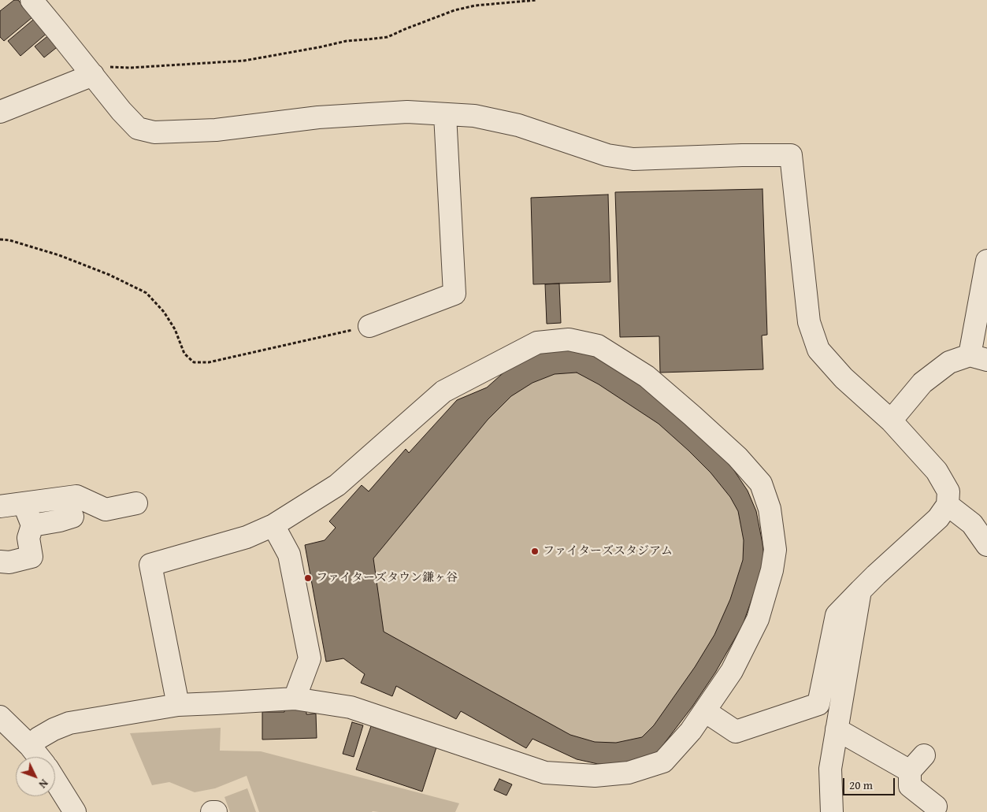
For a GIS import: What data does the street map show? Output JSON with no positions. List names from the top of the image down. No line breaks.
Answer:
{"places":["ファイターズスタジアム","ファイターズタウン鎌ヶ谷"],"scale_bar":"20 m","north":"bottom right"}
